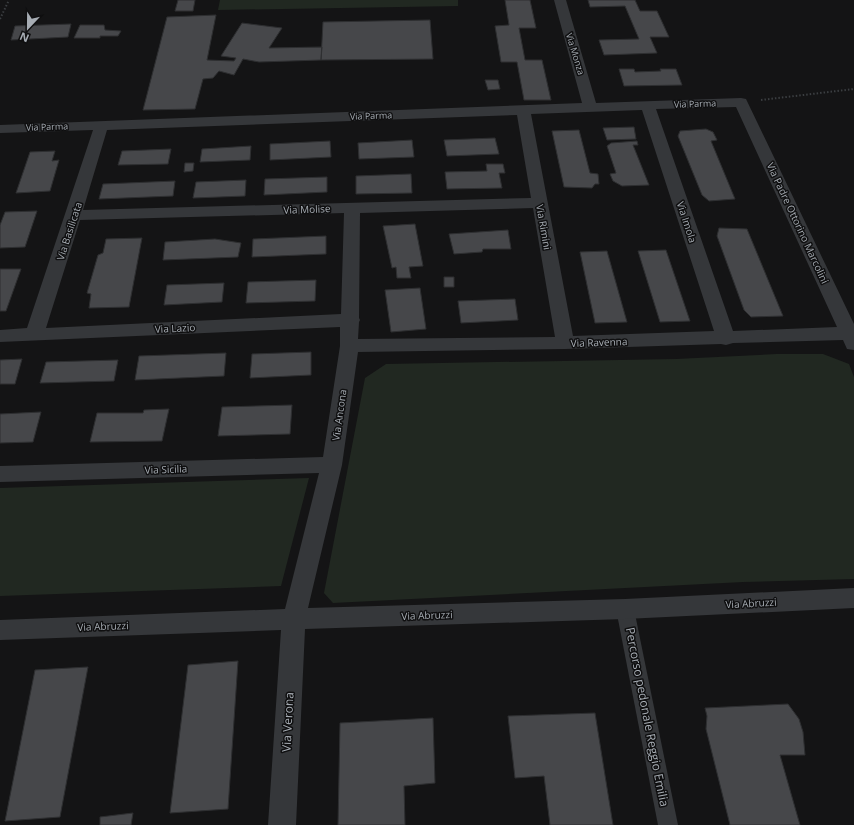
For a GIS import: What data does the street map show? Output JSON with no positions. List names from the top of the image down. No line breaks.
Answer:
{"streets":{"street":["Via Monza","Via Parma","Via Molise","Via Imola","Via Padre Ottorino Marcolini","Via Rimini","Via Basilicata","Via Lazio","Via Ravenna","Via Ancona","Via Sicilia","Via Abruzzi","Percorso pedonale Reggio Emilia","Via Verona"]},"crossings":[["Via Monza","Via Parma"],["Via Parma","Via Imola"],["Via Parma","Via Padre Ottorino Marcolini"],["Via Parma","Via Rimini"],["Via Parma","Via Basilicata"],["Via Molise","Via Rimini"],["Via Molise","Via Basilicata"],["Via Molise","Via Ancona"],["Via Imola","Via Ravenna"],["Via Padre Ottorino Marcolini","Via Ravenna"],["Via Rimini","Via Ravenna"],["Via Basilicata","Via Lazio"],["Via Lazio","Via Ancona"],["Via Ravenna","Via Ancona"],["Via Ancona","Via Sicilia"],["Via Ancona","Via Abruzzi"],["Via Ancona","Via Verona"],["Via Abruzzi","Percorso pedonale Reggio Emilia"],["Via Abruzzi","Via Verona"]],"north":"bottom"}
